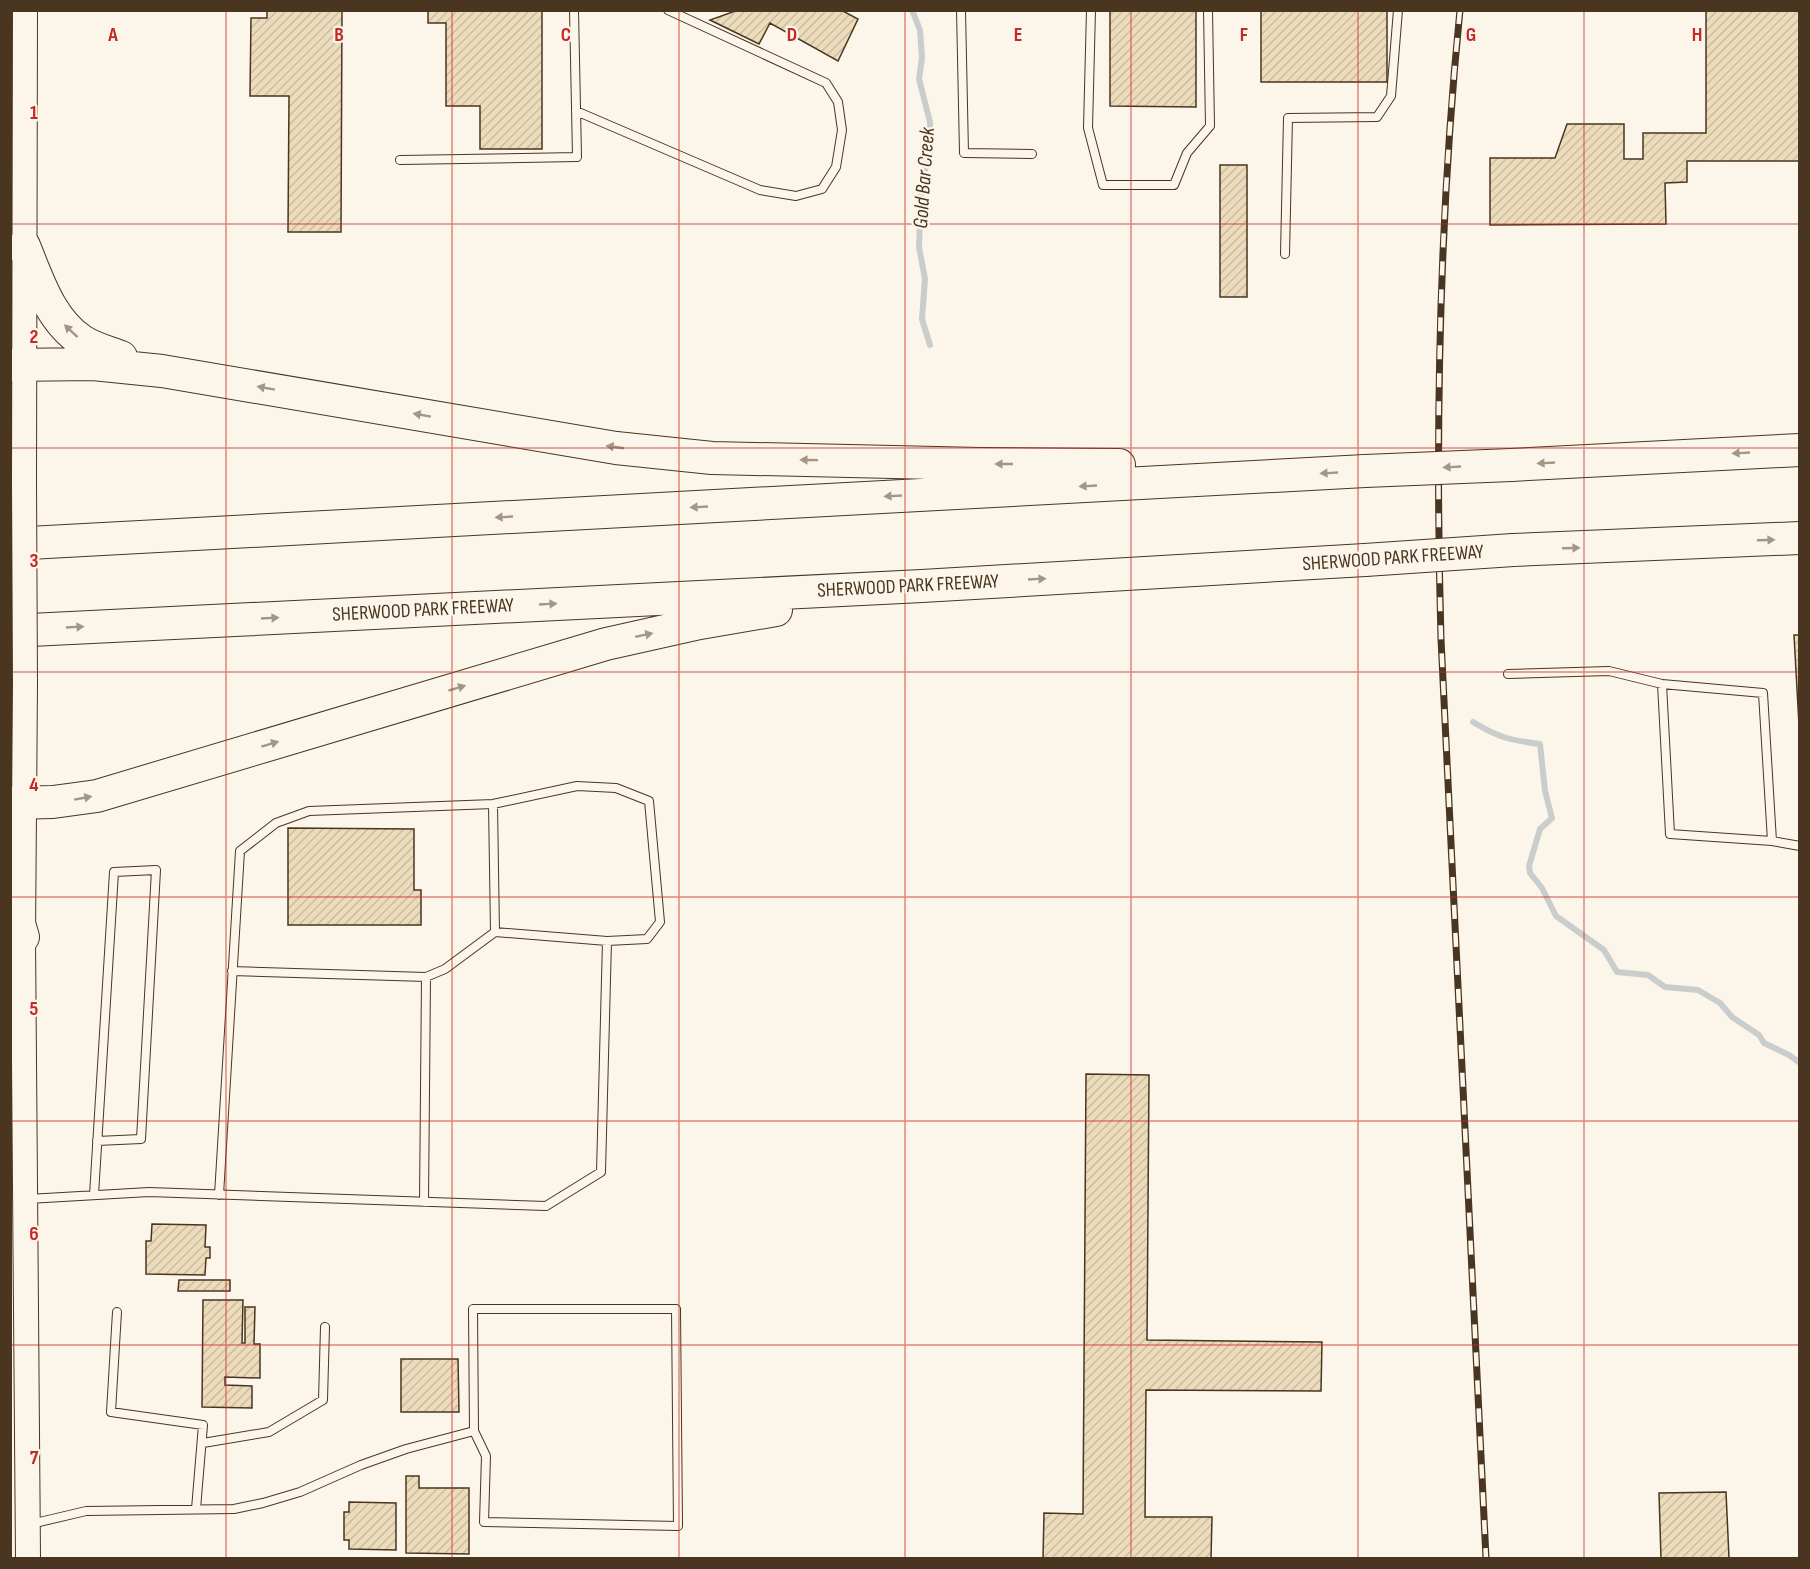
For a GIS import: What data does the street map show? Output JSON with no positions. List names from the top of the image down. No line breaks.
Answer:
{"streets":{"highway":["SHERWOOD PARK FREEWAY"]},"water":["Gold Bar Creek"],"grid":{"columns":["A","B","C","D","E","F","G","H"],"rows":["1","2","3","4","5","6","7"]}}
